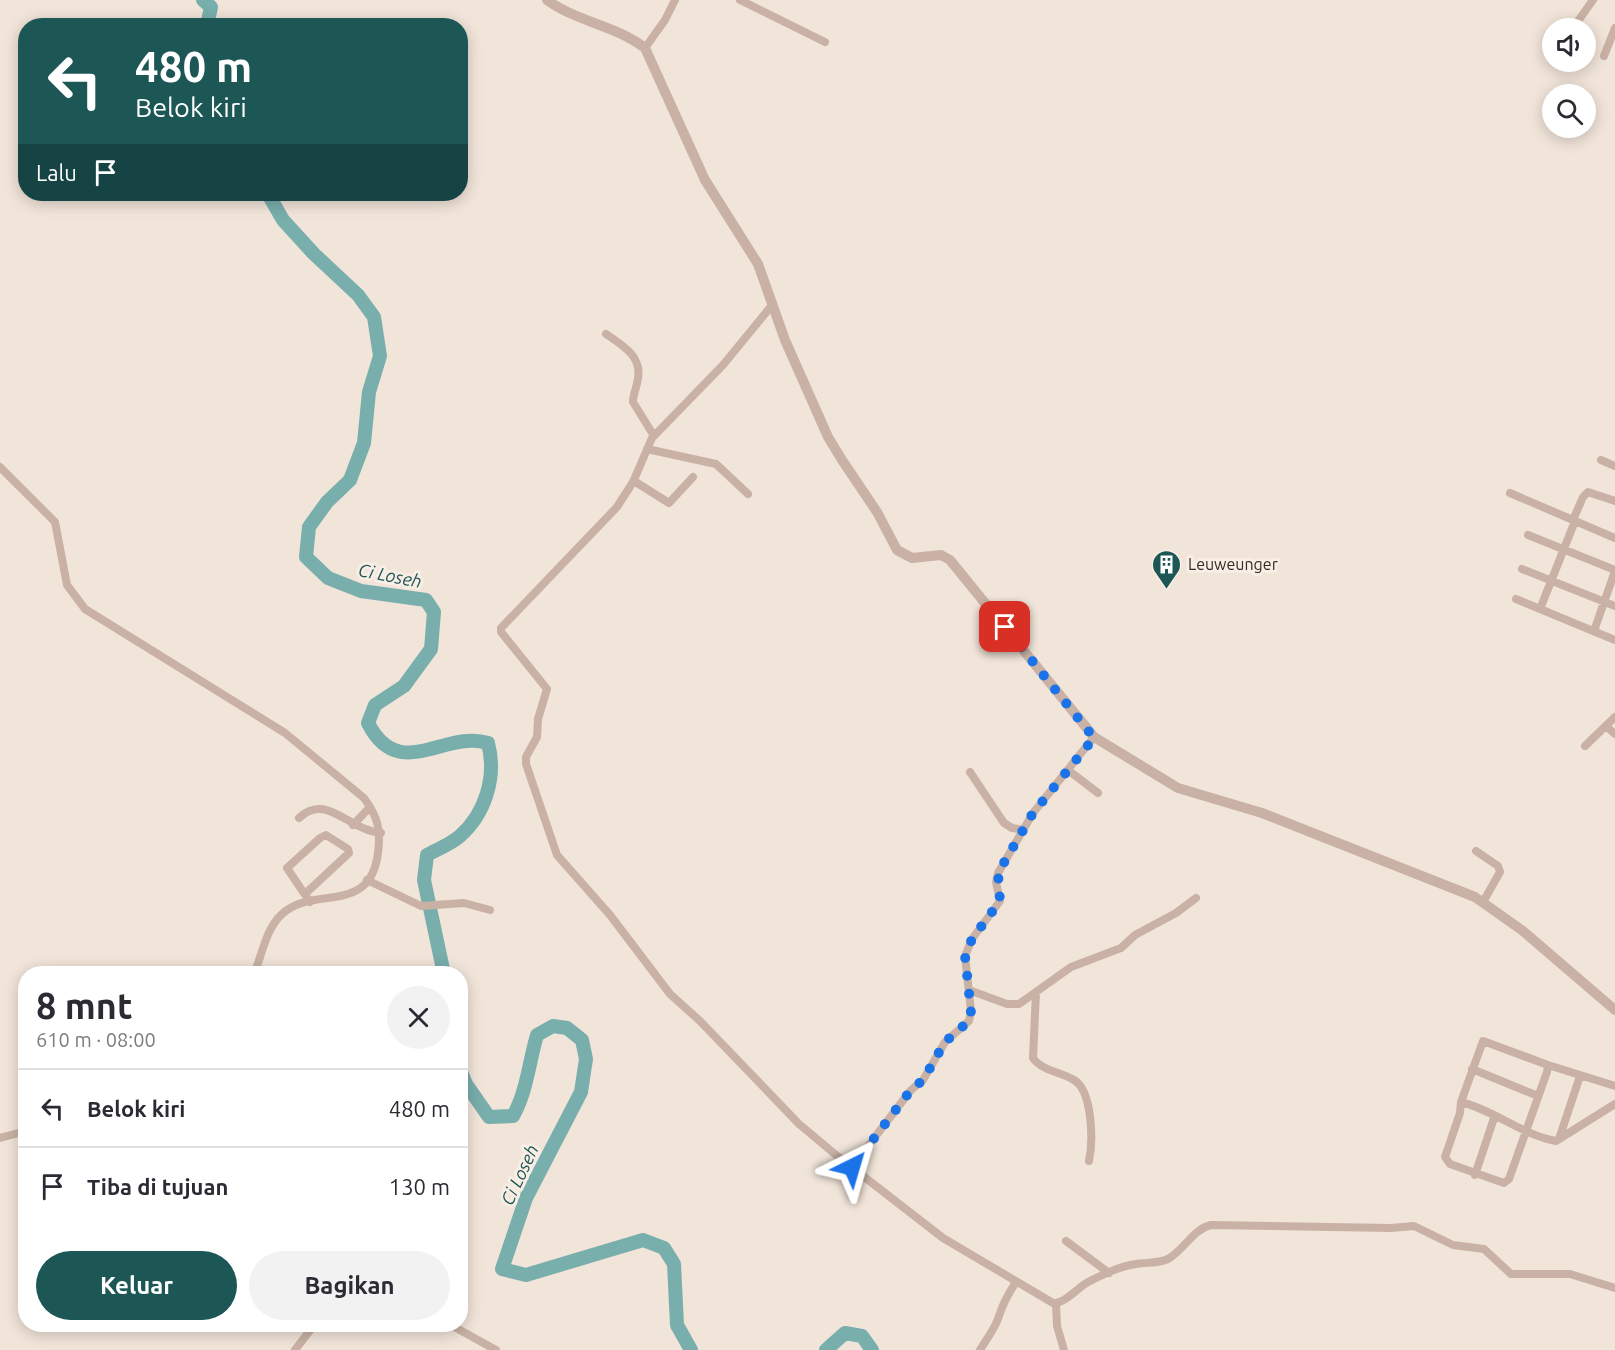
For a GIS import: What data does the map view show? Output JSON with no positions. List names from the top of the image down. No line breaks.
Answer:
{"water":["Ci Loseh"],"places":{"building":["Leuweunger"]},"page":{"turn":["480 m","Belok kiri"],"then":"Lalu","heading":["8 mnt","610 m · 08:00"],"list":[{"name":"Belok kiri","value":"480 m"},{"name":"Tiba di tujuan","value":"130 m"}],"buttons":["Keluar","Bagikan"]}}
